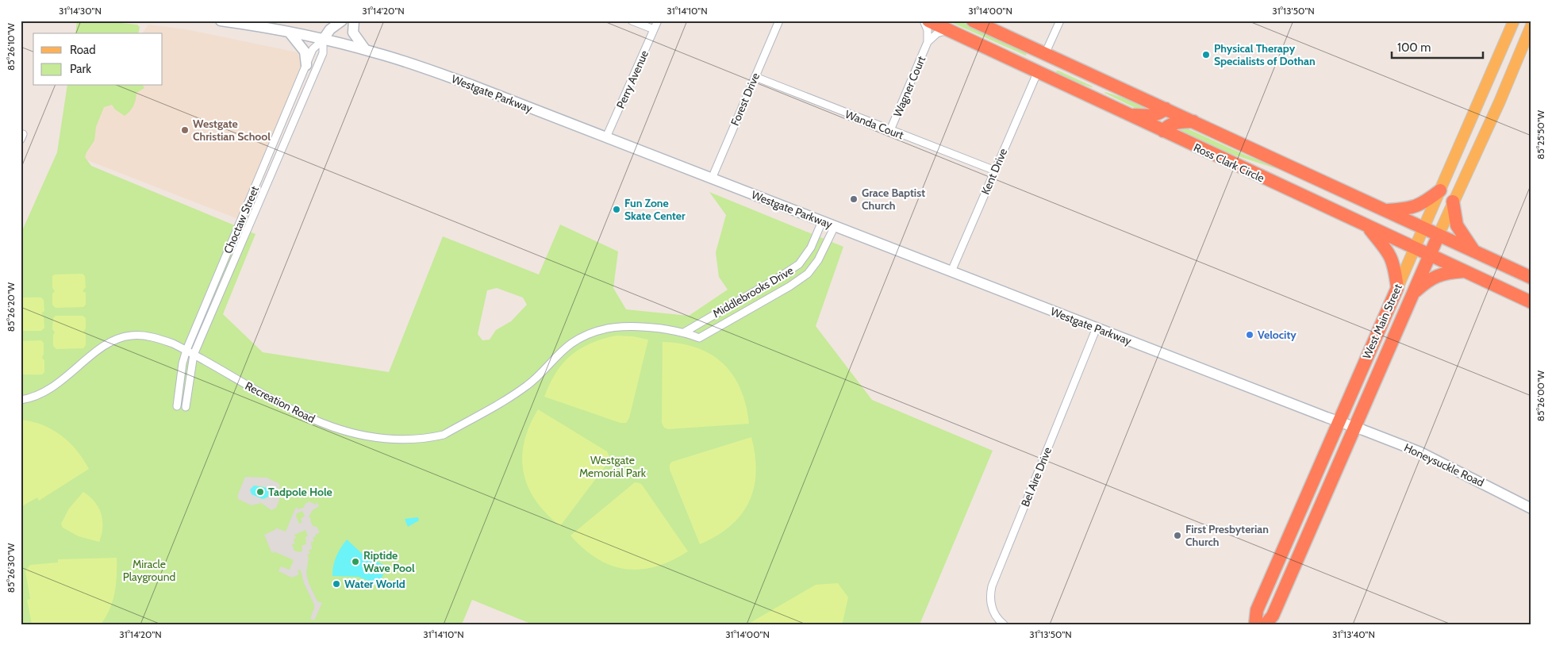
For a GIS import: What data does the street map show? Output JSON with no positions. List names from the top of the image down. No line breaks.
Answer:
{"streets":{"highway":["Ross Clark Circle","West Main Street"],"main road":["Westgate Parkway","Choctaw Street","Honeysuckle Road"],"street":["Perry Avenue","Wagner Court","Forest Drive","Wanda Court","Kent Drive","Middlebrooks Drive","Recreation Road","Bel Aire Drive"]},"crossings":[["Perry Avenue","Westgate Parkway"],["Wagner Court","Wanda Court"],["Wagner Court","Ross Clark Circle"],["Westgate Parkway","Forest Drive"],["Westgate Parkway","Kent Drive"],["Westgate Parkway","Choctaw Street"],["Westgate Parkway","Middlebrooks Drive"],["Westgate Parkway","West Main Street"],["Westgate Parkway","Honeysuckle Road"],["Westgate Parkway","Bel Aire Drive"],["Forest Drive","Wanda Court"],["Wanda Court","Kent Drive"],["Ross Clark Circle","Kent Drive"],["Ross Clark Circle","West Main Street"],["Choctaw Street","Recreation Road"],["Middlebrooks Drive","Recreation Road"],["West Main Street","Honeysuckle Road"]],"parks":["Westgate Memorial Park","Miracle Playground"],"places":["Physical Therapy Specialists of Dothan","Westgate Christian School","Grace Baptist Church","Fun Zone Skate Center","Velocity","Tadpole Hole","First Presbyterian Church","Riptide Wave Pool","Water World"],"legend":["Road","Park"],"scale_bar":"100 m","coordinates":["31°14'30\"N","31°14'20\"N","31°14'10\"N","31°14'00\"N","31°13'50\"N","85°26'10\"W","85°25'50\"W","85°26'20\"W","85°26'00\"W","85°26'30\"W","31°13'40\"N"]}
